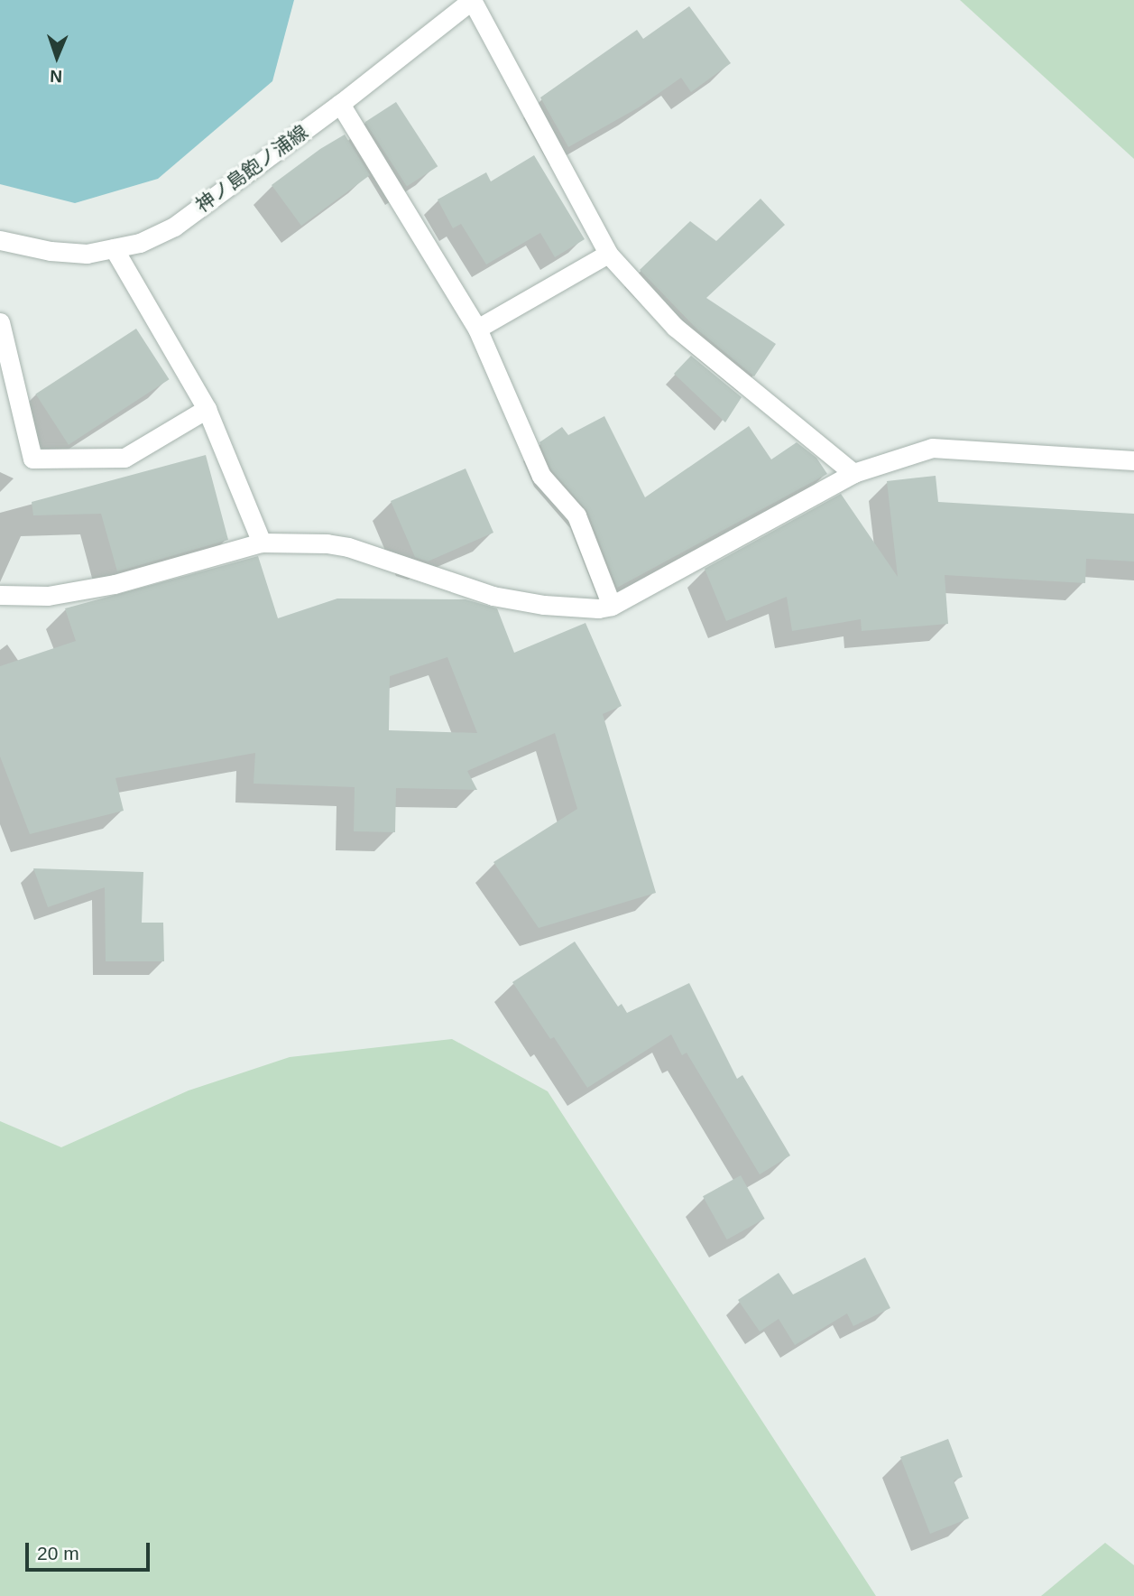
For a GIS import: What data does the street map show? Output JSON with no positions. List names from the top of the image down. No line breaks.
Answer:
{"streets":{"street":["神ノ島飽ノ浦線"]},"scale_bar":"20 m","north":"bottom"}
